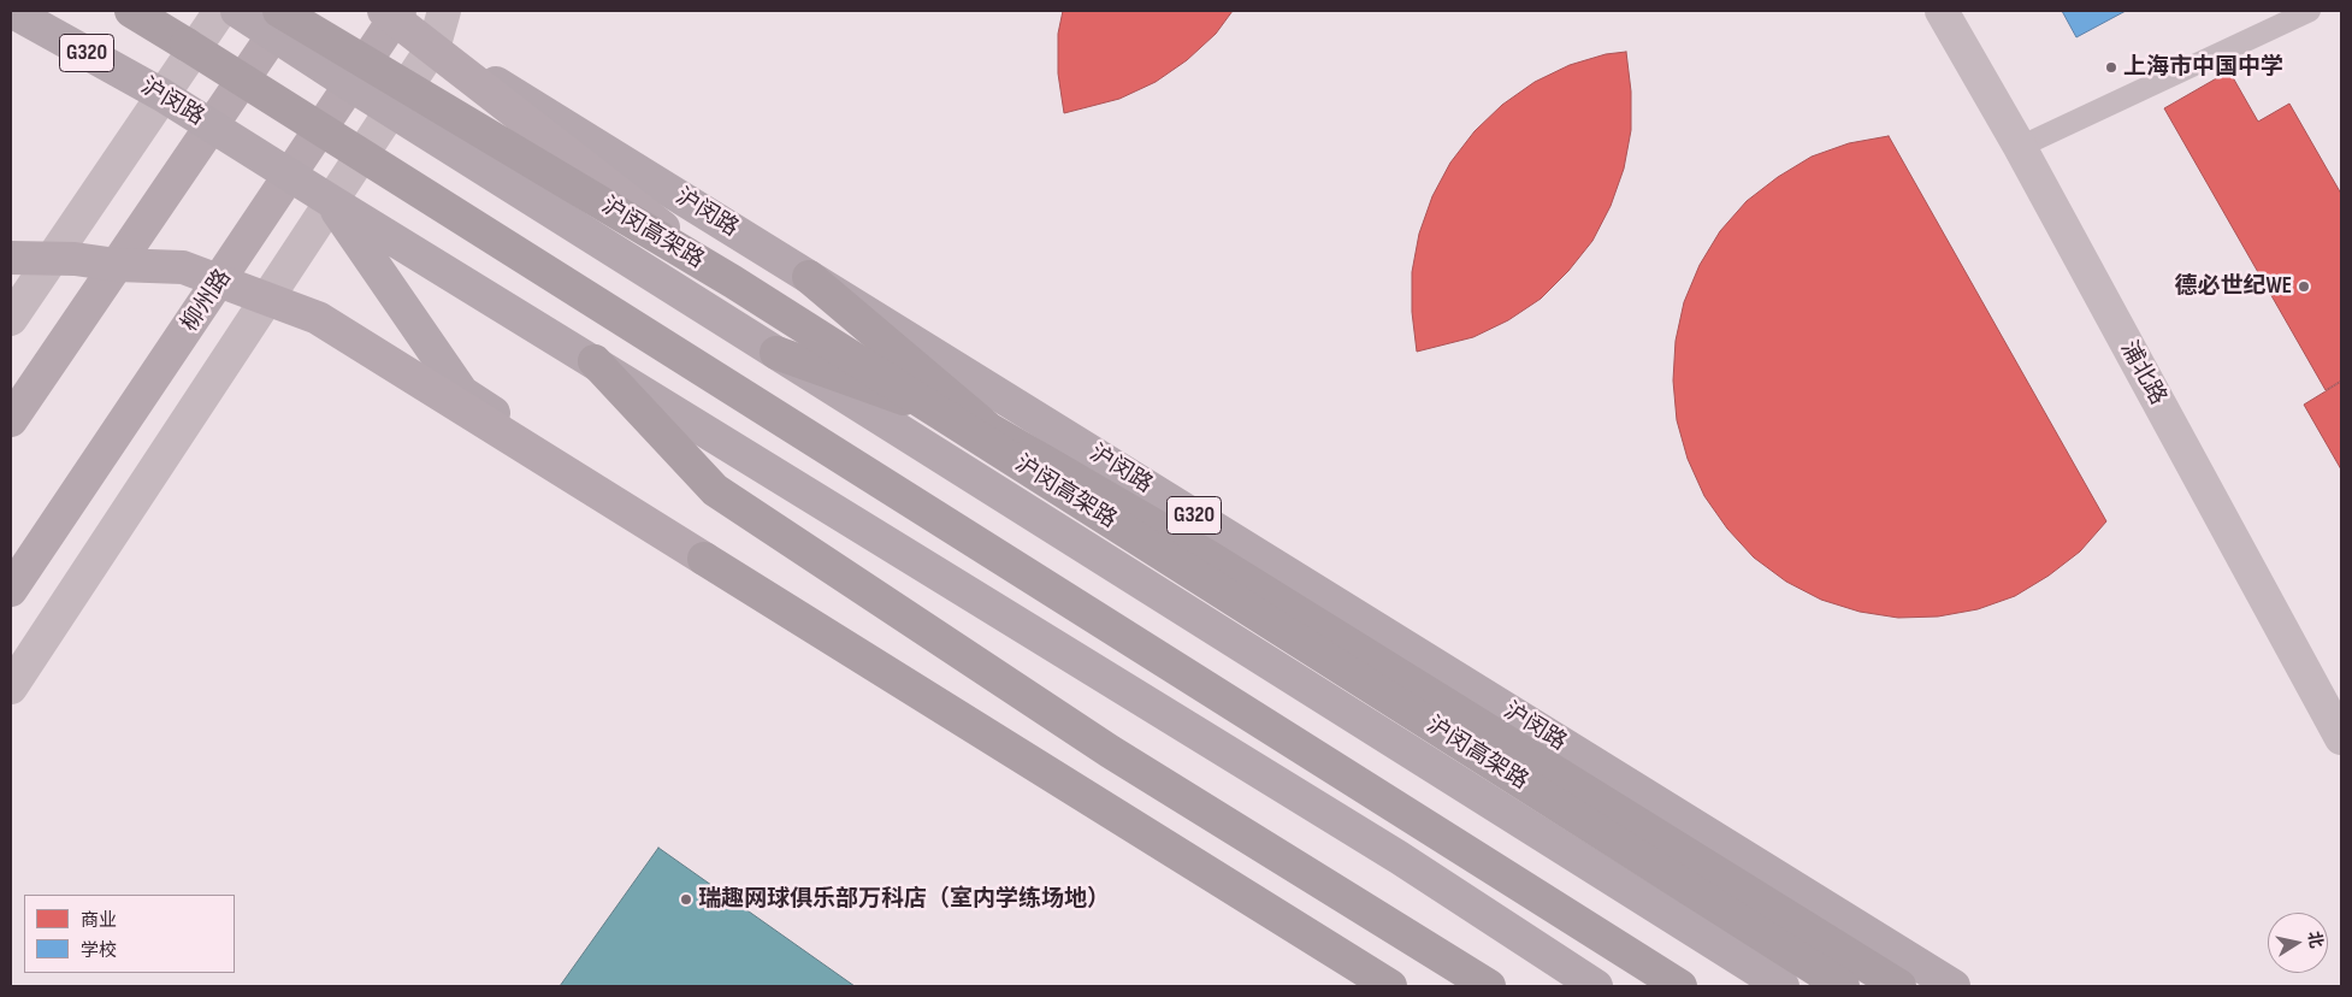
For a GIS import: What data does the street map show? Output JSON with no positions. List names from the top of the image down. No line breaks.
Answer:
{"streets":{"highway":["沪闵高架路"],"main road":["G320","沪闵路","柳州路"],"street":["浦北路"]},"crossings":[["沪闵路","柳州路"]],"places":["上海市中国中学","德必世纪WE","瑞趣网球俱乐部万科店（室内学练场地）"],"legend":["商业","学校"],"north":"right"}
